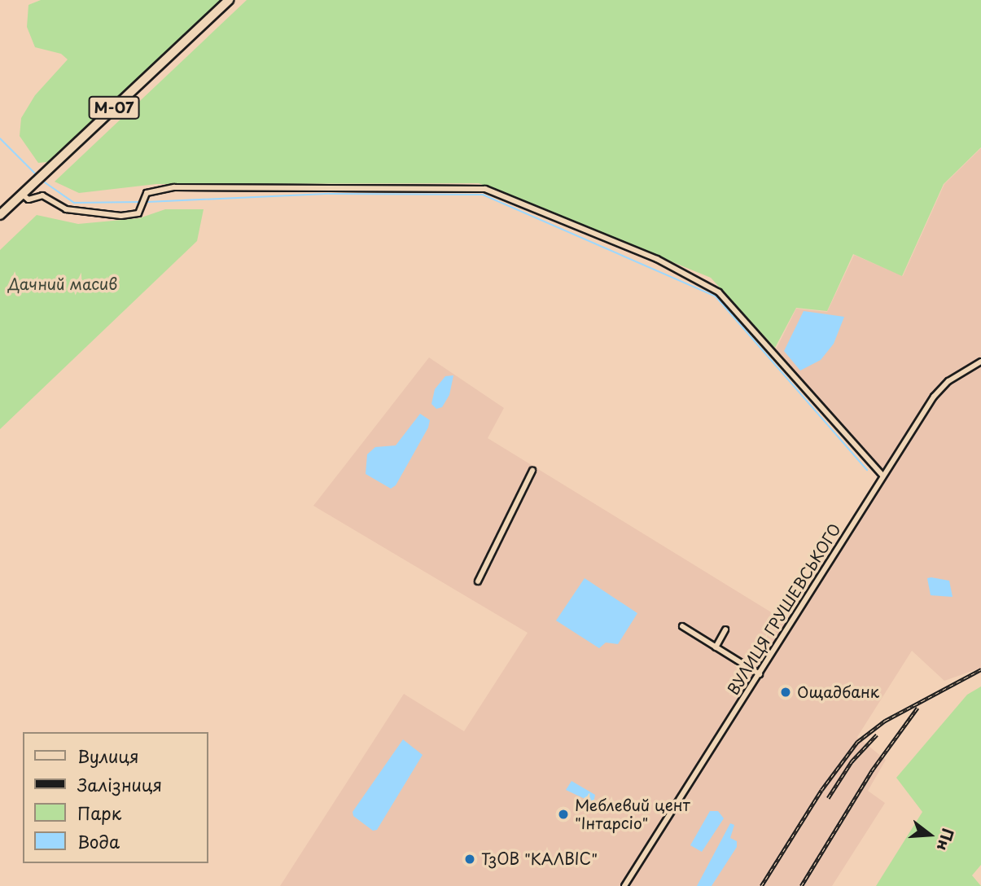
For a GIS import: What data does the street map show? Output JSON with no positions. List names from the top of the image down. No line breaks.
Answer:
{"streets":{"highway":["М-07"],"street":["ВУЛИЦЯ ГРУШЕВСЬКОГО"]},"parks":["Дачний масив"],"places":["Ощадбанк","Меблевий цент \"Інтарсіо\"","ТзОВ \"КАЛВІС\""],"legend":["Вулиця","Залізниця","Парк","Вода"],"north":"right"}
